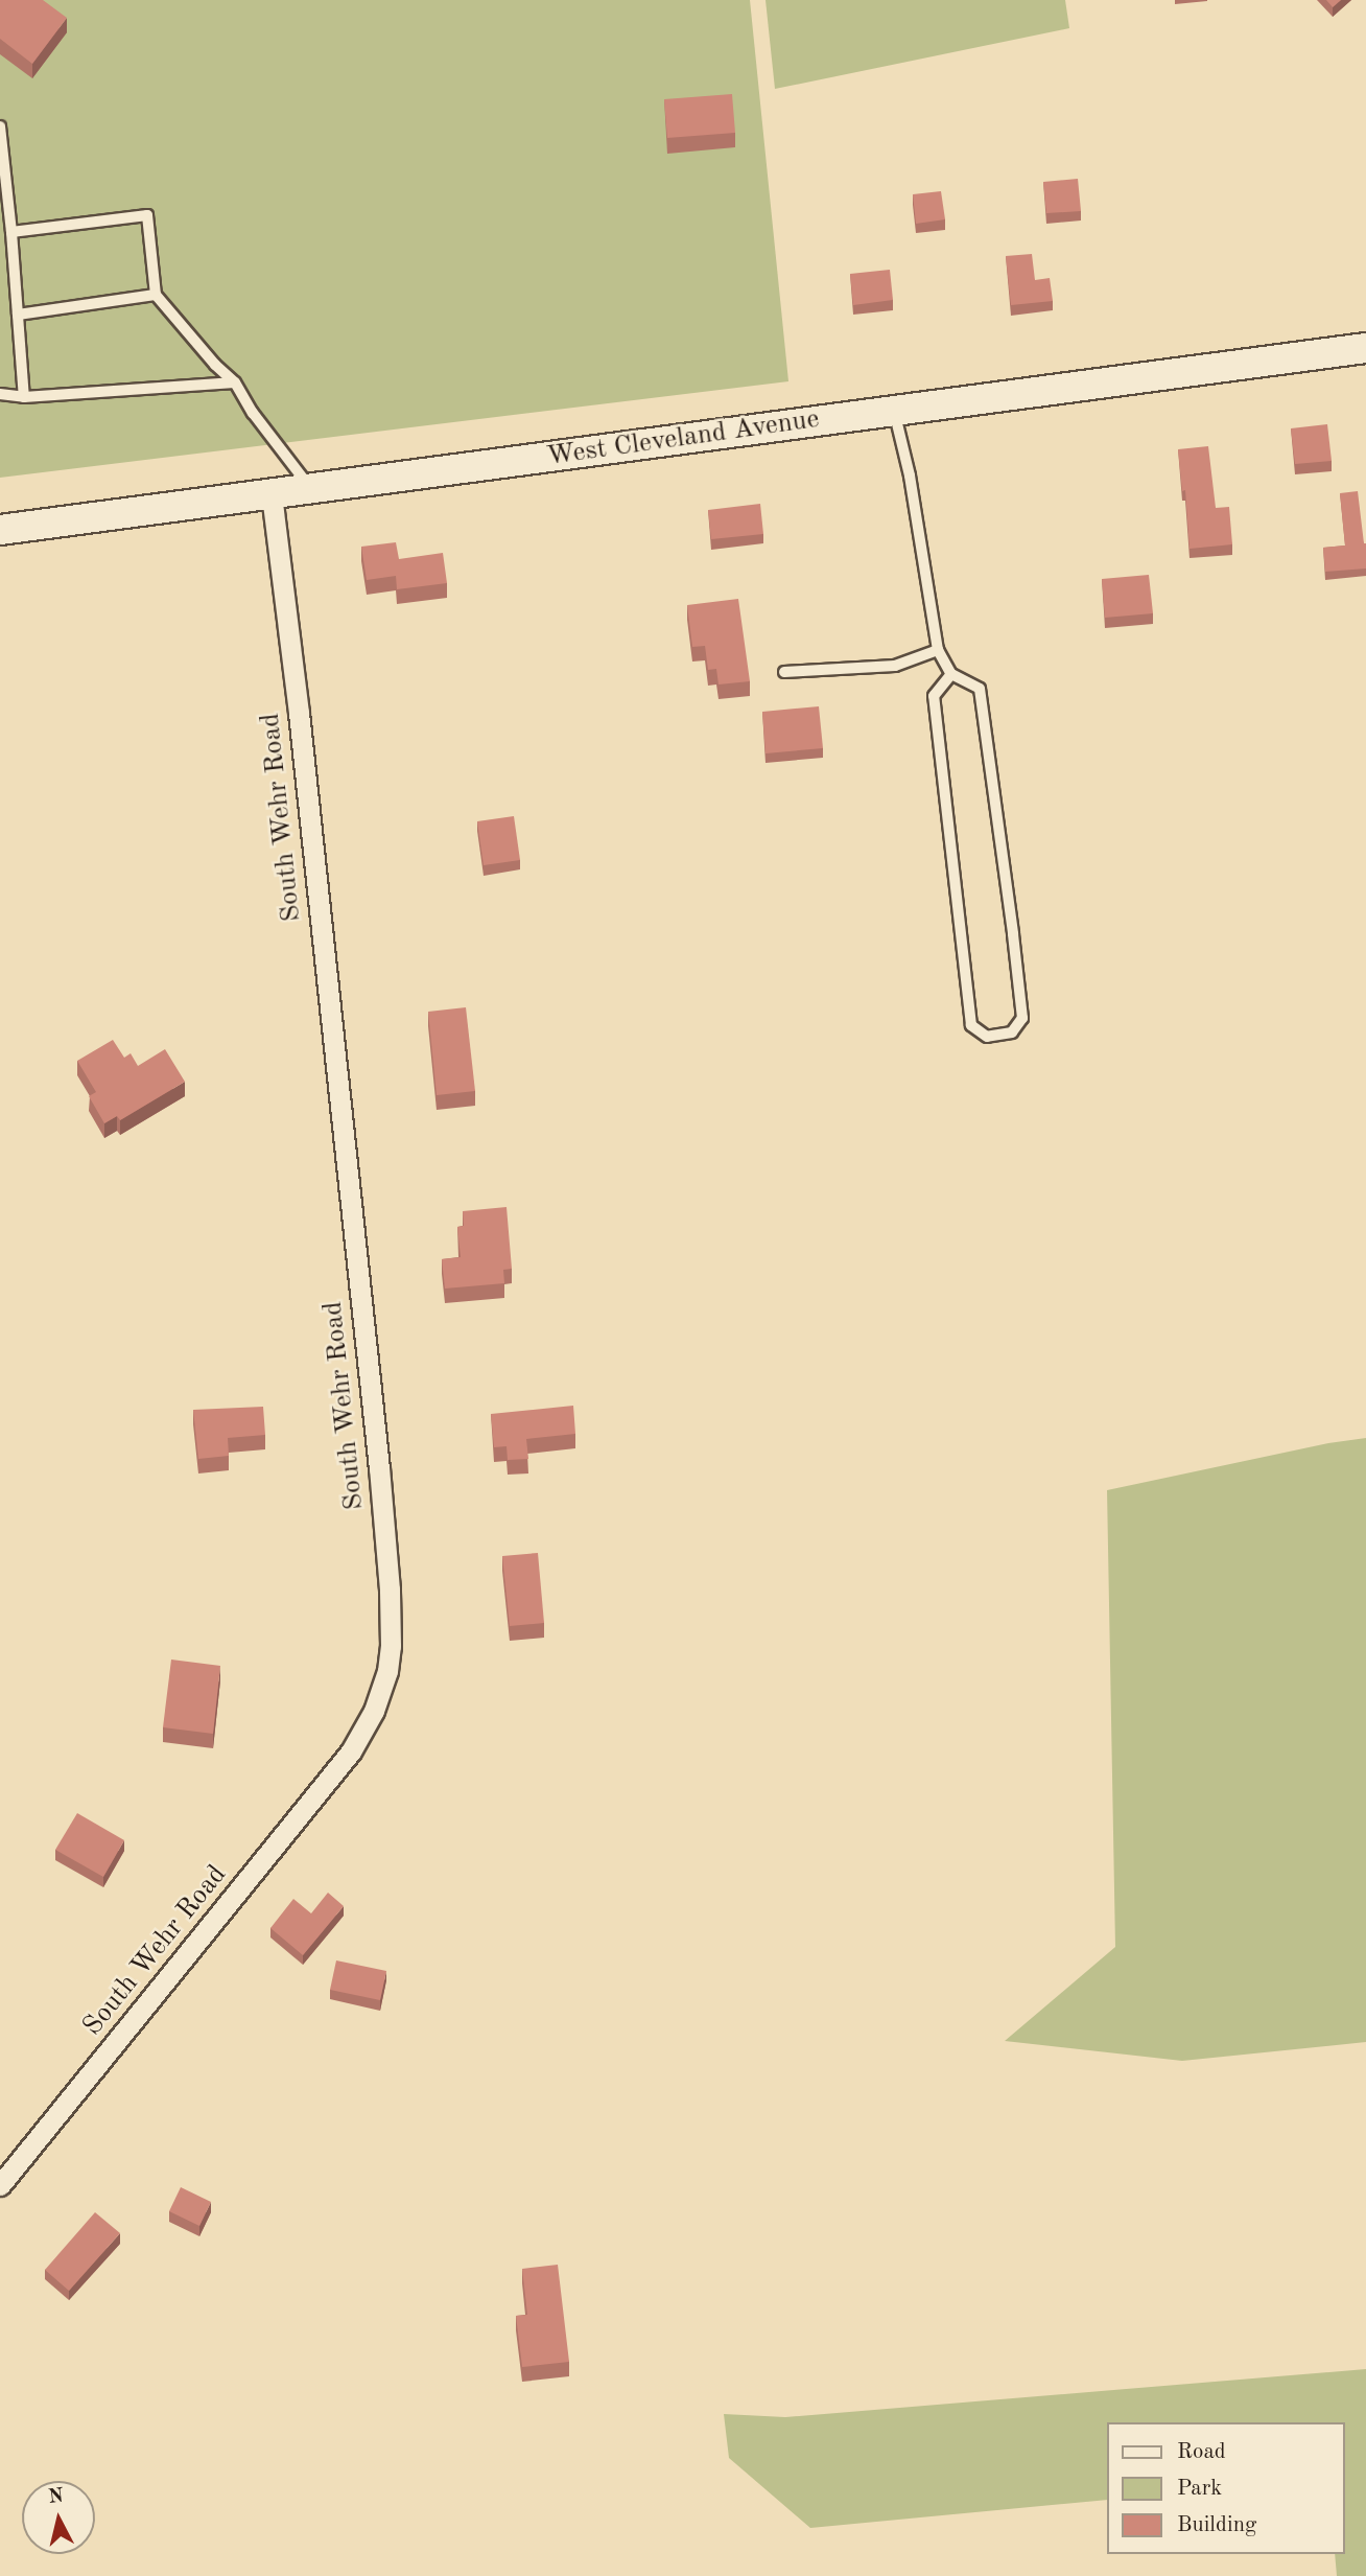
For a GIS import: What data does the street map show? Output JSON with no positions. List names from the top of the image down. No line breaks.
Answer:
{"streets":{"main road":["West Cleveland Avenue"],"street":["South Wehr Road"]},"crossings":[["West Cleveland Avenue","South Wehr Road"]],"legend":["Road","Park","Building"],"north":"top"}
